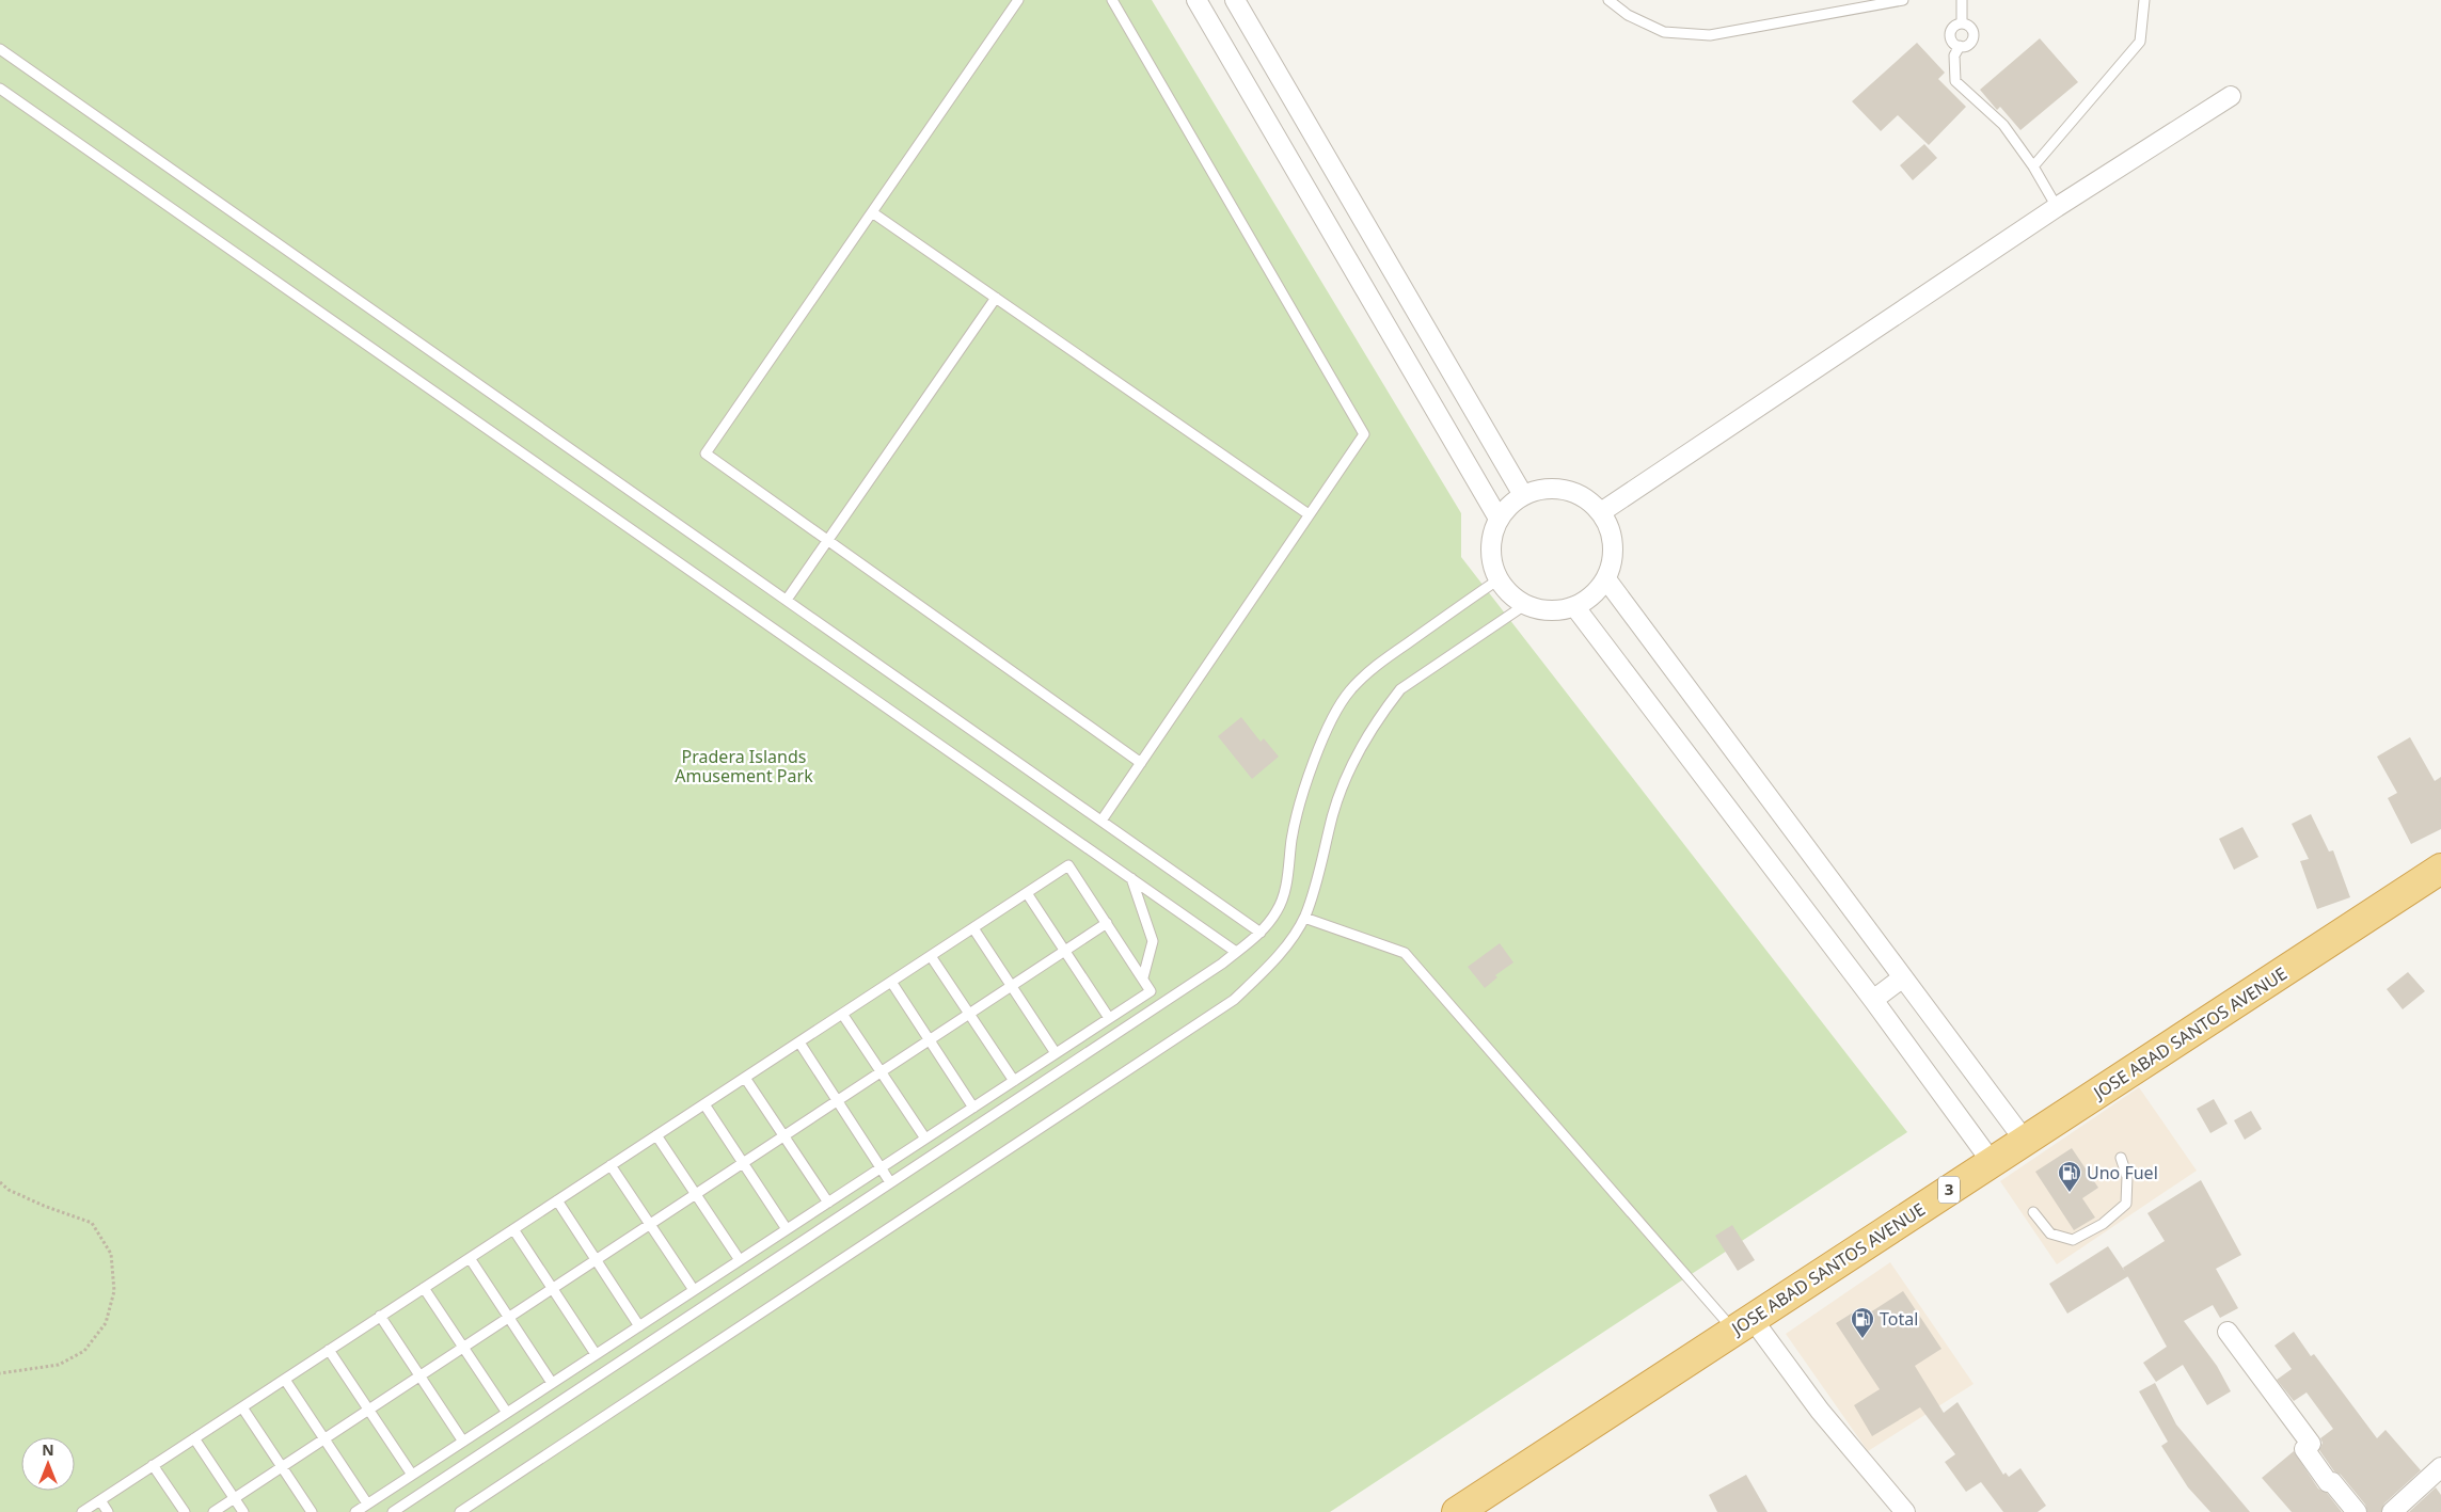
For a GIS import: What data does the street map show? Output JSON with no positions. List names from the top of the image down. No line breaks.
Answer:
{"streets":{"highway":["JOSE ABAD SANTOS AVENUE","3"]},"parks":["Pradera Islands Amusement Park"],"places":{"fuel station":["Uno Fuel","Total"]},"north":"top"}
